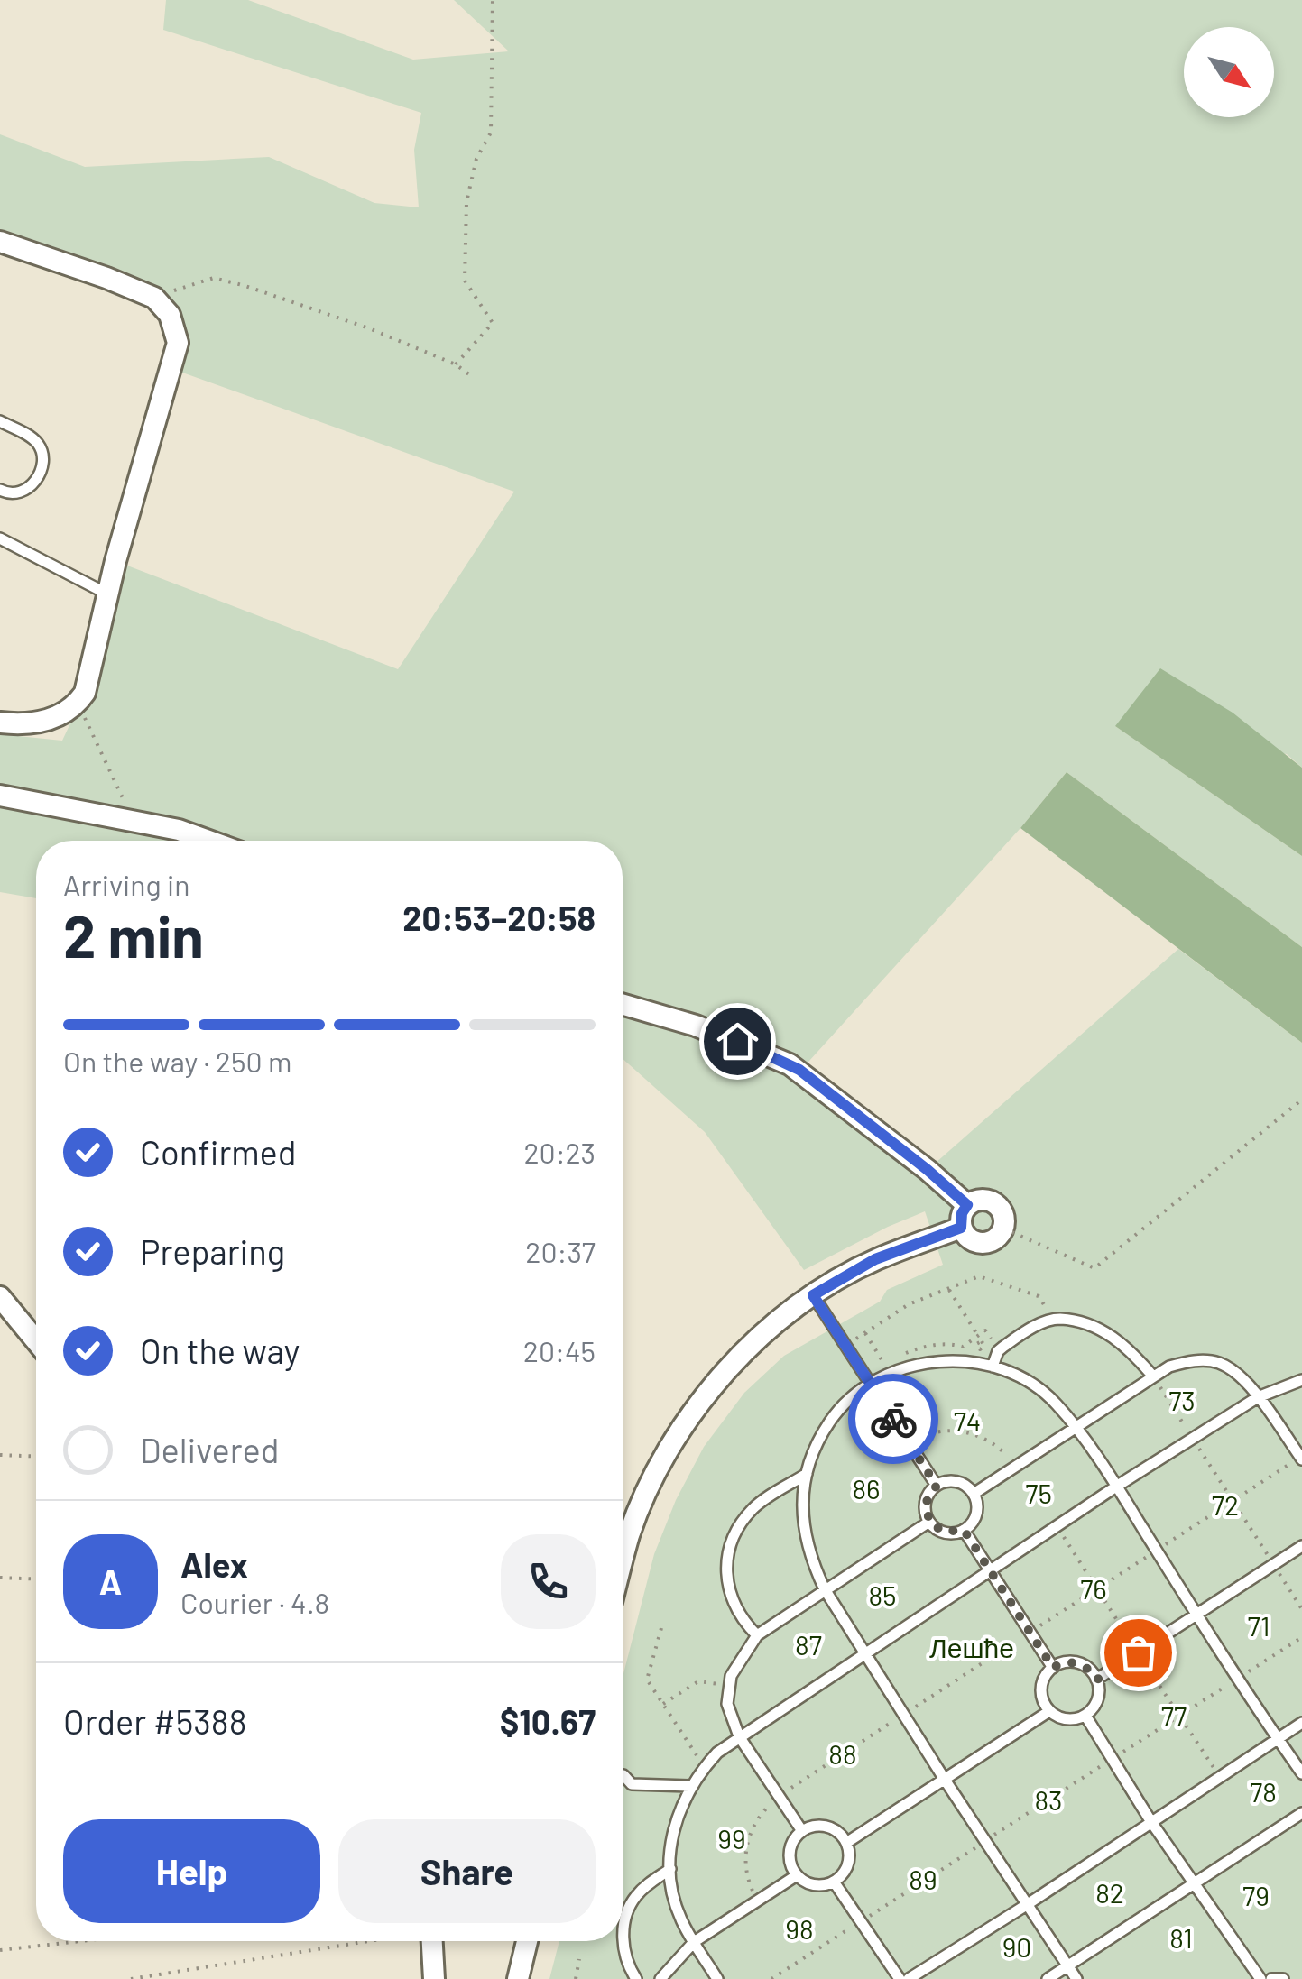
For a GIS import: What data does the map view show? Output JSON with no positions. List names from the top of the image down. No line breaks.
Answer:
{"parks":["73","74","86","75","72","76","85","71","87","Лешће","77","88","78","83","99","89","82","79","98","81","90"],"north":"bottom right","page":{"heading":["2 min","Arriving in","20:53–20:58"],"panel":["Alex","Courier · 4.8","Order #5388","$10.67"],"bar":"On the way · 250 m","list":[["Confirmed","20:23"],["Preparing","20:37"],["On the way","20:45"],"Delivered"],"round":"A","buttons":["Help","Share"]}}
